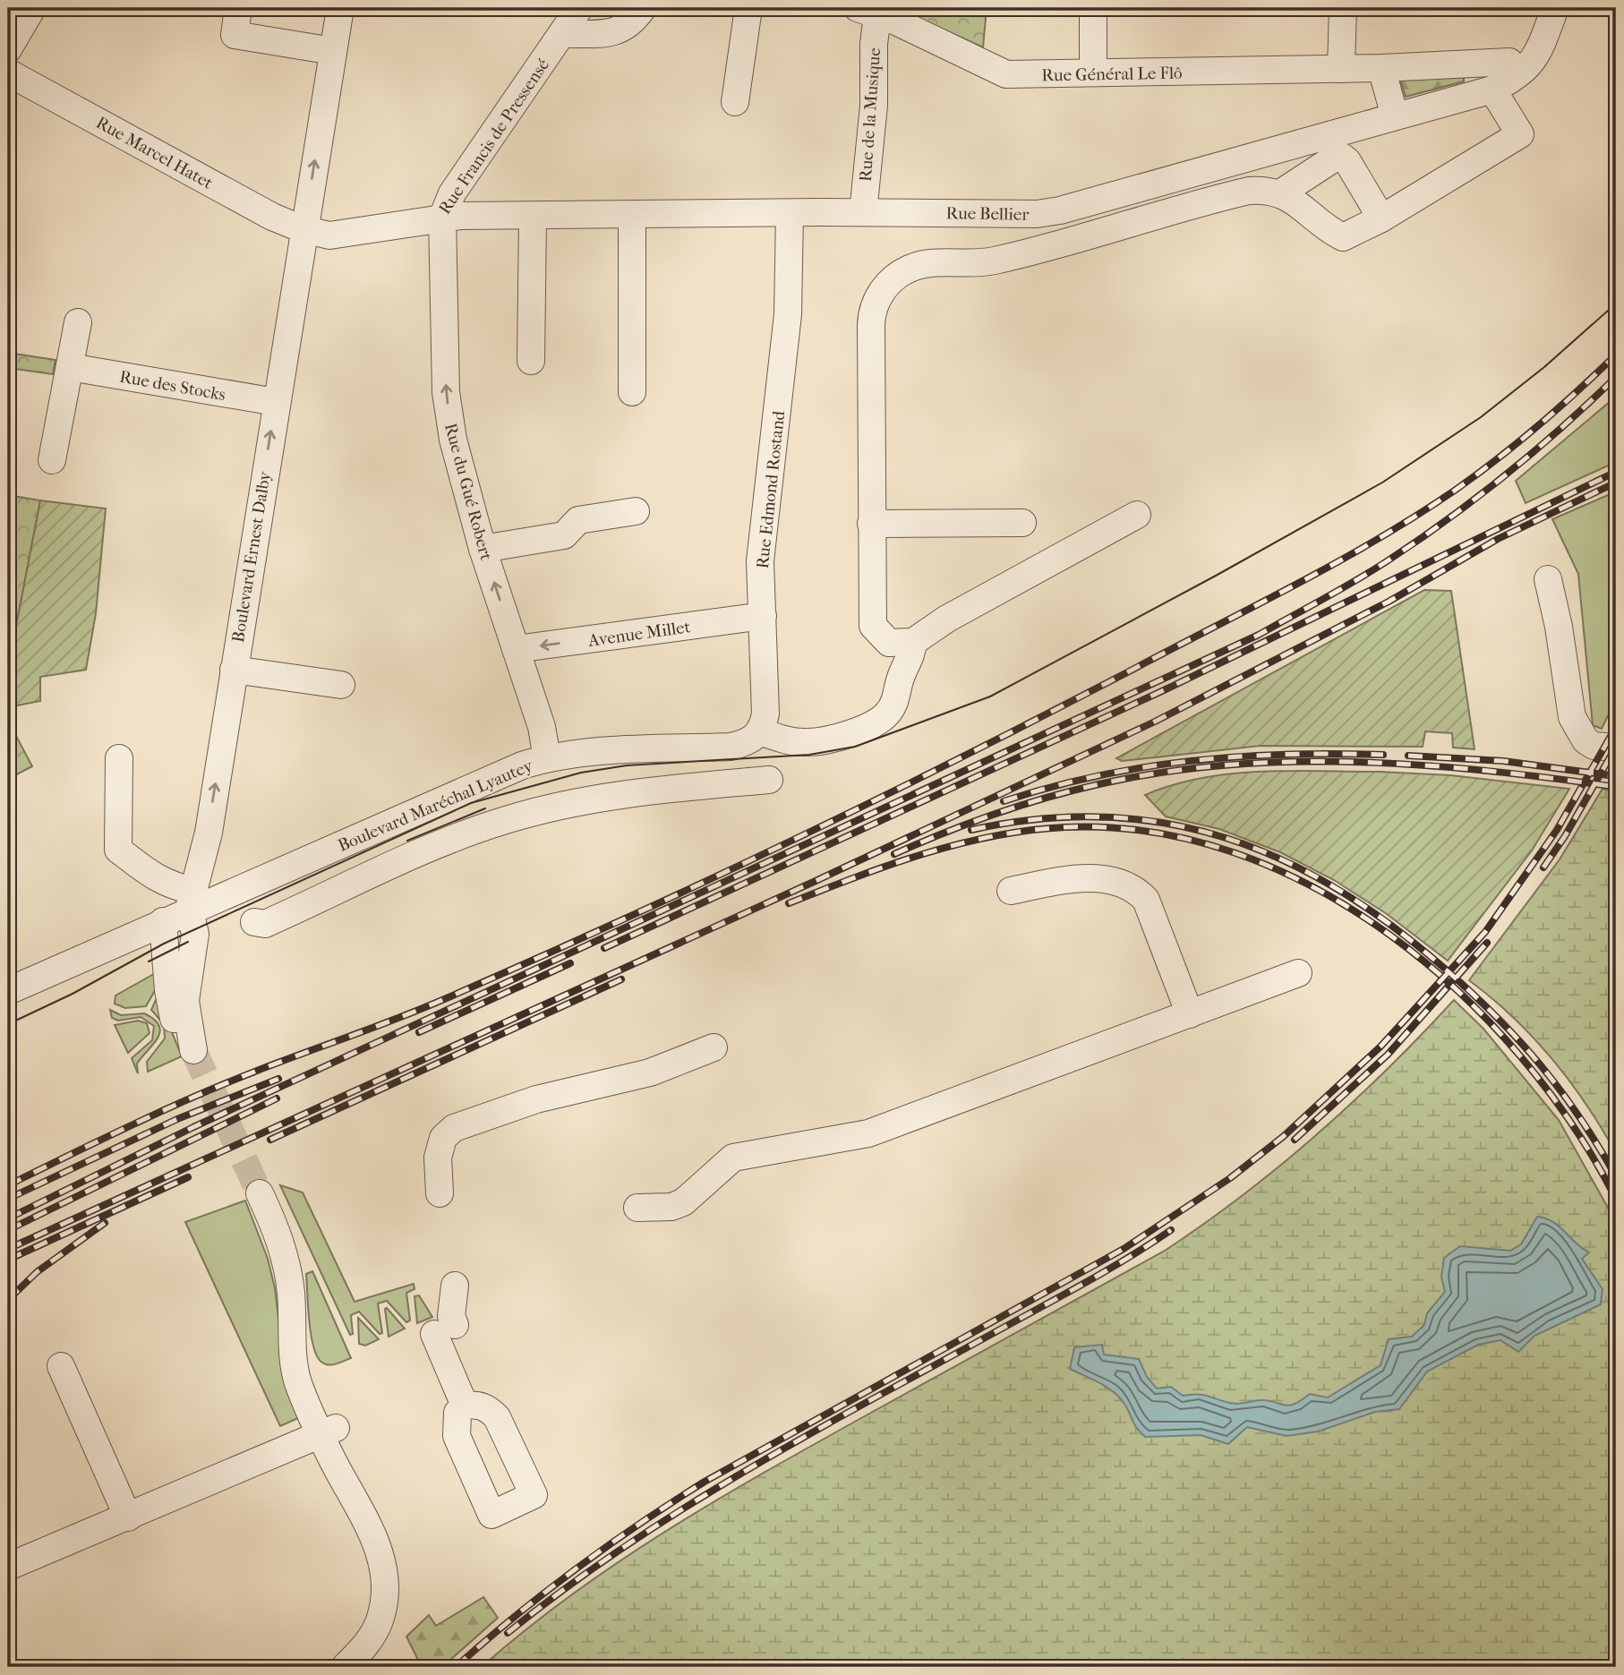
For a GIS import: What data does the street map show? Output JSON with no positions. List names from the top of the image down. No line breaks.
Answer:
{"streets":{"street":["Rue Général Le Flô","Rue de la Musique","Rue Francis de Pressensé","Rue Marcel Hatet","Rue Bellier","Rue des Stocks","Rue Edmond Rostand","Rue du Gué Robert","Boulevard Ernest Dalby","Avenue Millet","Boulevard Maréchal Lyautey"]},"crossings":[["Rue Général Le Flô","Rue de la Musique"],["Rue Général Le Flô","Rue Bellier"],["Rue de la Musique","Rue Bellier"],["Rue Francis de Pressensé","Rue Marcel Hatet"],["Rue Francis de Pressensé","Rue Bellier"],["Rue Francis de Pressensé","Rue du Gué Robert"],["Rue Francis de Pressensé","Boulevard Ernest Dalby"],["Rue Marcel Hatet","Boulevard Ernest Dalby"],["Rue Bellier","Rue Edmond Rostand"],["Rue Bellier","Rue du Gué Robert"],["Rue des Stocks","Boulevard Ernest Dalby"],["Rue Edmond Rostand","Avenue Millet"],["Rue Edmond Rostand","Boulevard Maréchal Lyautey"],["Rue du Gué Robert","Avenue Millet"],["Rue du Gué Robert","Boulevard Maréchal Lyautey"],["Boulevard Ernest Dalby","Boulevard Maréchal Lyautey"]],"one_way":["Boulevard Ernest Dalby"]}
